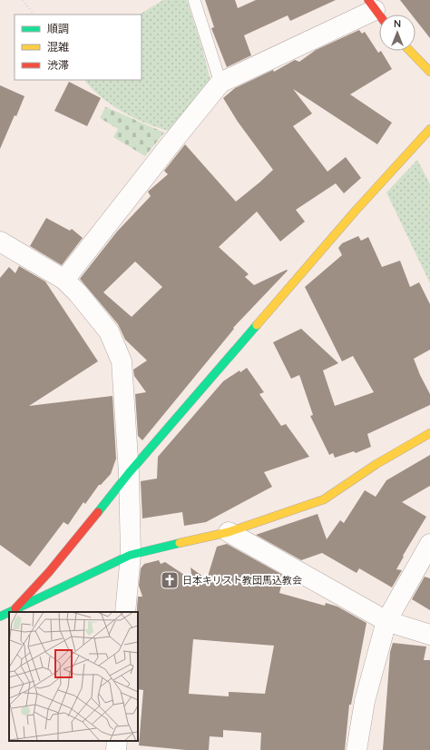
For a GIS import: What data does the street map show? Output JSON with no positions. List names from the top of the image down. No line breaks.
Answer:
{"places":{"church":["日本キリスト教団馬込教会"]},"legend":["順調","混雑","渋滞"],"north":"top"}
